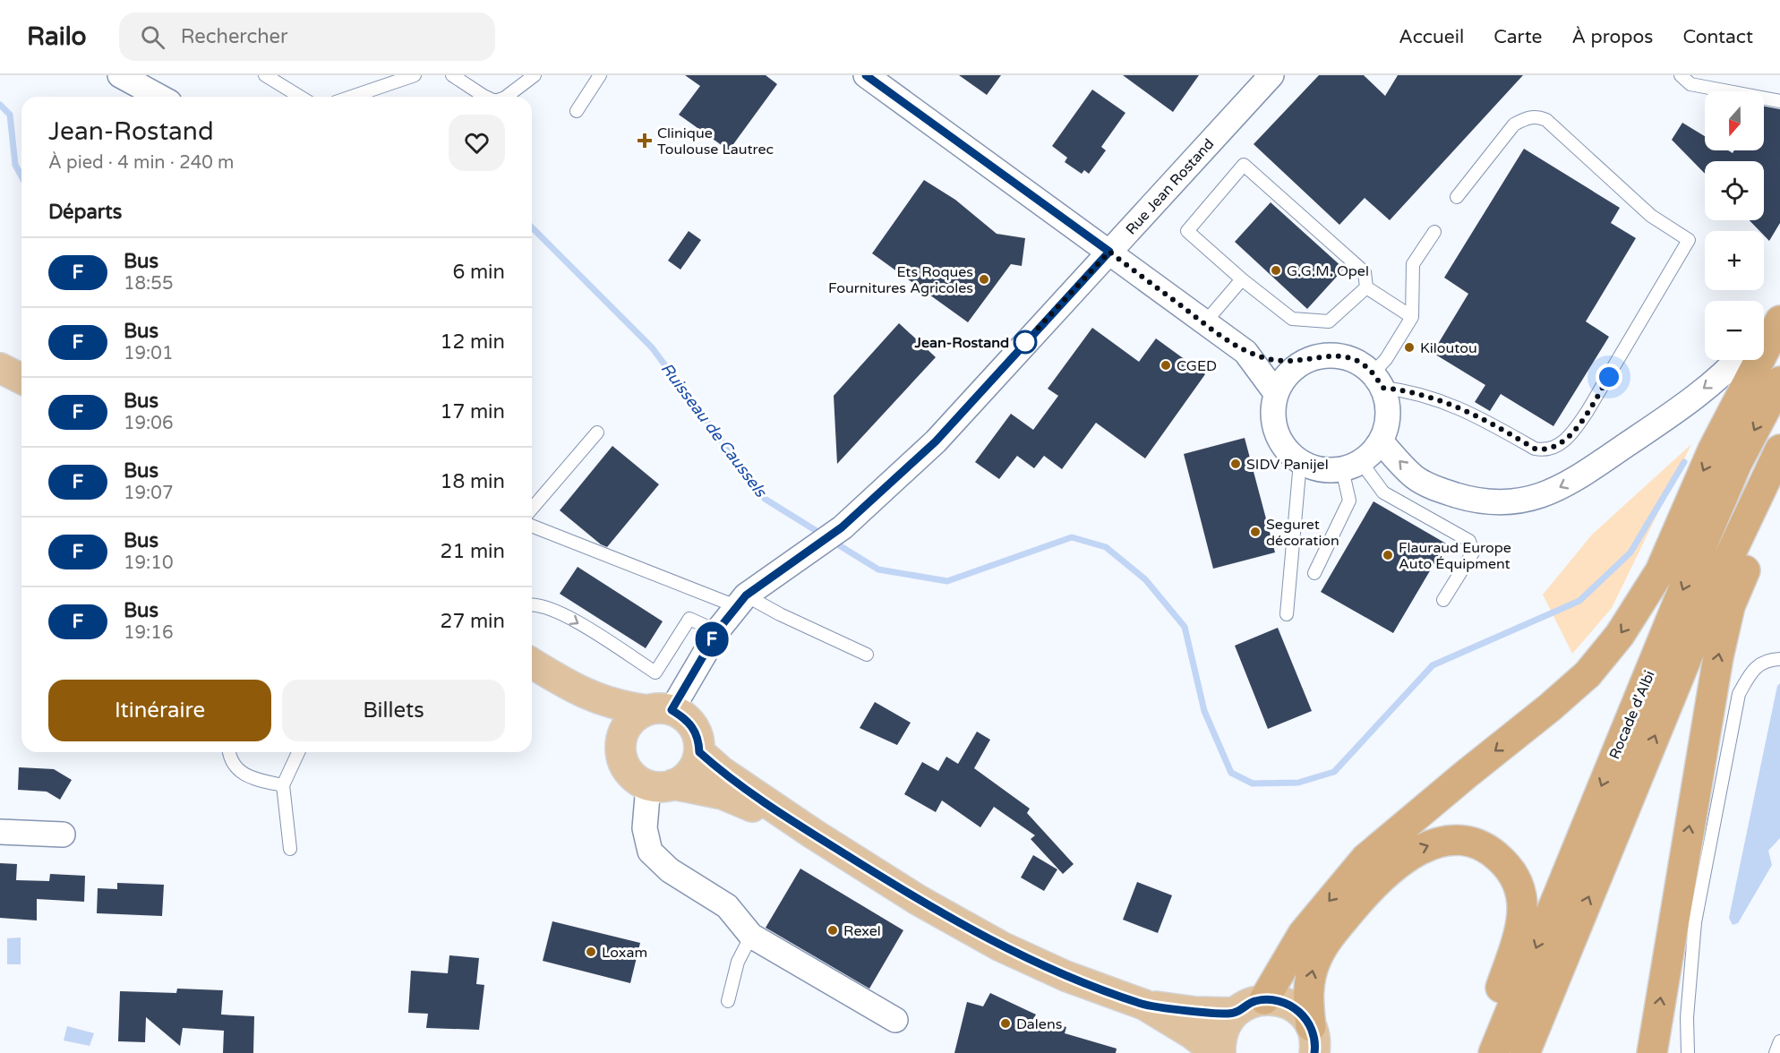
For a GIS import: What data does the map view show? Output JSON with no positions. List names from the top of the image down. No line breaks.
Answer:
{"streets":{"highway":["Rocade d'Albi"],"street":["Rue Jean Rostand"]},"water":["Ruisseau de Caussels"],"places":{"health":["Clinique Toulouse Lautrec"],"other":["G.G.M. Opel","Ets Roques Fournitures Agricoles","Jean-Rostand","Kiloutou","CGED","SIDV Panijel","Seguret décoration","Flauraud Europe Auto Équipment","Rexel","Loxam","Dalens"]},"lines":["bus line F"],"north":"bottom","page":{"header":"Railo","search":"Rechercher","nav":["Accueil","Carte","À propos","Contact"],"on_map":"F","map_buttons":["+","−"],"heading":[["Jean-Rostand","À pied · 4 min · 240 m"],"Départs"],"list":[{"mark":"F","name":"Bus","note":"18:55","value":"6 min"},{"mark":"F","name":"Bus","note":"19:01","value":"12 min"},{"mark":"F","name":"Bus","note":"19:06","value":"17 min"},{"mark":"F","name":"Bus","note":"19:07","value":"18 min"},{"mark":"F","name":"Bus","note":"19:10","value":"21 min"},{"mark":"F","name":"Bus","note":"19:16","value":"27 min"}],"buttons":["Itinéraire","Billets"]}}
